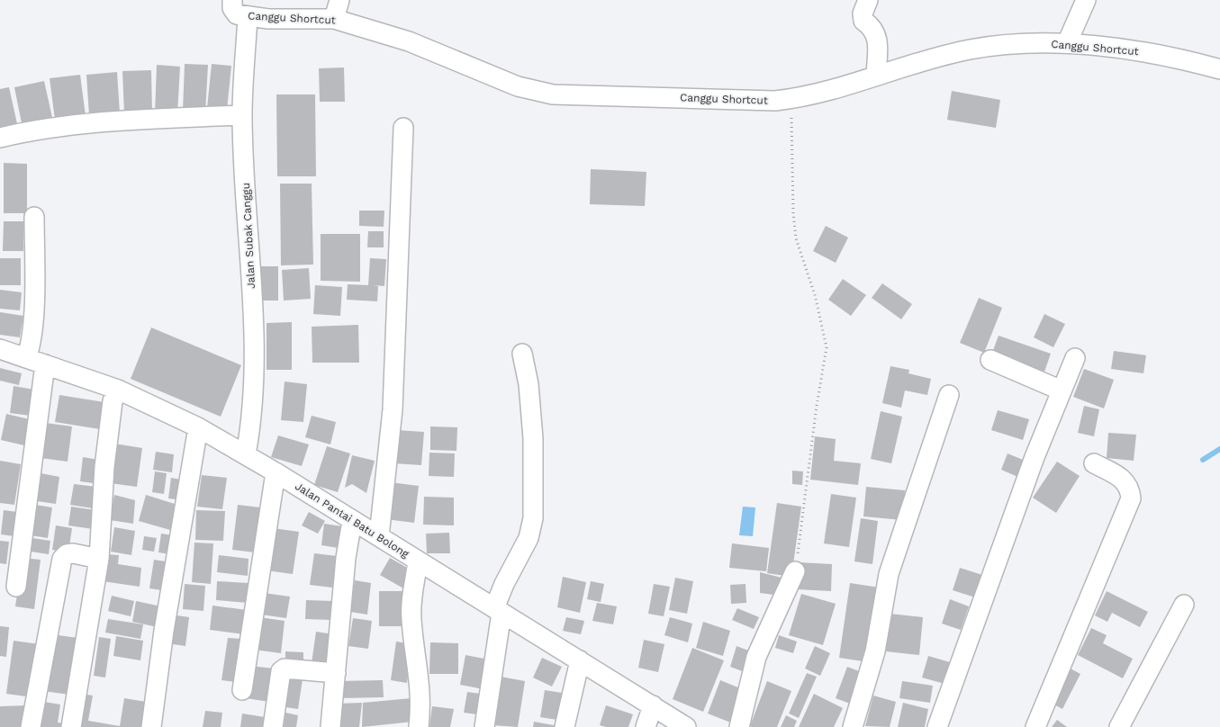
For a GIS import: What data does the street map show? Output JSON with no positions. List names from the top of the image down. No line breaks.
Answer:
{"streets":{"street":["Canggu Shortcut","Jalan Subak Canggu","Jalan Pantai Batu Bolong"]},"crossings":[["Canggu Shortcut","Jalan Subak Canggu"],["Jalan Subak Canggu","Jalan Pantai Batu Bolong"]]}
